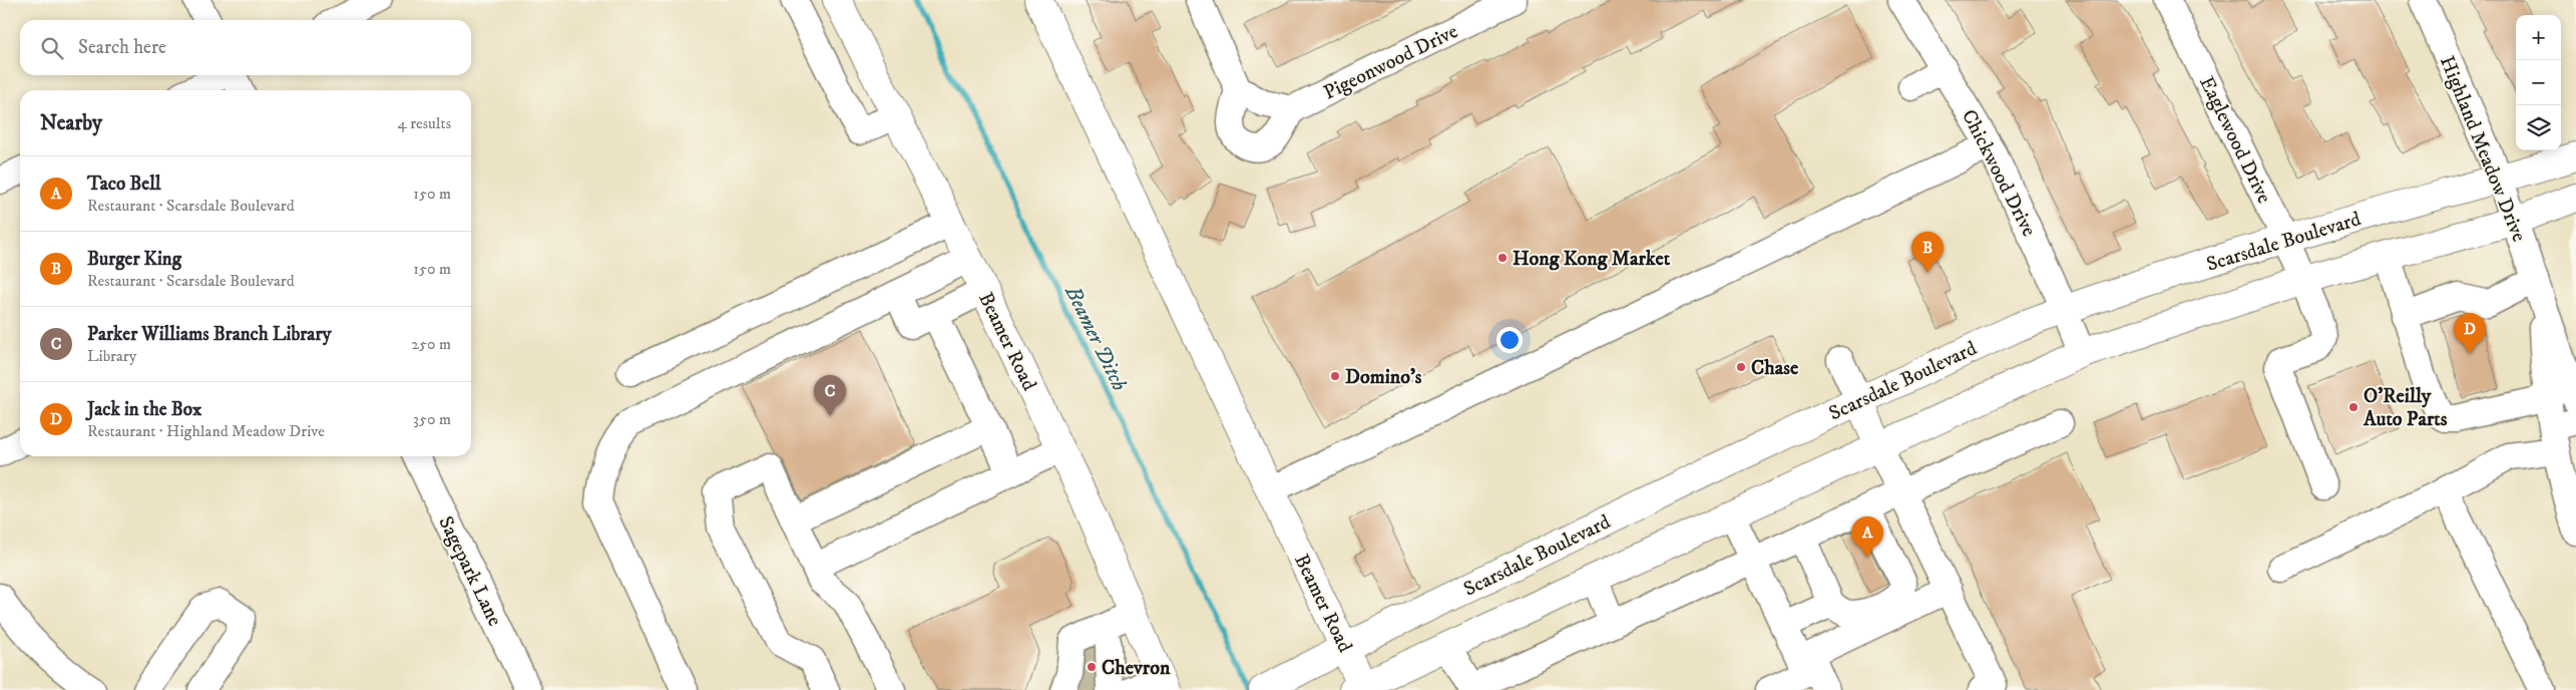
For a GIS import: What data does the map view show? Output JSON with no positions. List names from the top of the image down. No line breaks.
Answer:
{"streets":{"main road":["Scarsdale Boulevard","Beamer Road"],"street":["Pigeonwood Drive","Eaglewood Drive","Highland Meadow Drive","Chickwood Drive","Sagepark Lane"]},"crossings":[["Eaglewood Drive","Scarsdale Boulevard"],["Highland Meadow Drive","Scarsdale Boulevard"],["Chickwood Drive","Scarsdale Boulevard"],["Scarsdale Boulevard","Beamer Road"]],"water":["Beamer Ditch"],"places":["Hong Kong Market","Chase","Domino's","O'Reilly Auto Parts","Chevron"],"page":{"map_buttons":["+","−"],"search":"Search here","heading":["Nearby","4 results"],"list":[{"mark":"A","name":"Taco Bell","note":"Restaurant · Scarsdale Boulevard","value":"150 m"},{"mark":"B","name":"Burger King","note":"Restaurant · Scarsdale Boulevard","value":"150 m"},{"mark":"C","name":"Parker Williams Branch Library","note":"Library","value":"250 m"},{"mark":"D","name":"Jack in the Box","note":"Restaurant · Highland Meadow Drive","value":"350 m"}],"pins":["B","D","C","A"]}}
